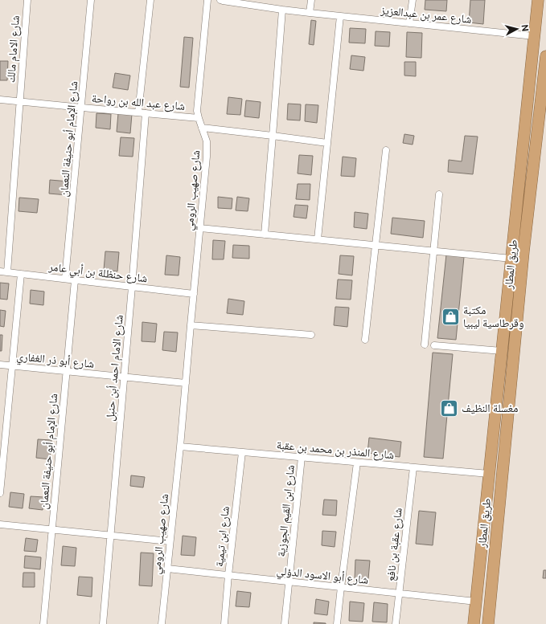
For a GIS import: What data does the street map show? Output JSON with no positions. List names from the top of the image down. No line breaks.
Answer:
{"streets":{"highway":["طريق المطار"],"street":["شارع عمر بن عبدالعزيز","شارع الامام مالك","شارع عبد الله بن رواحة","شارع الإمام أبو حنيفة النعمان","شارع صهيب الرومي","شارع حنظلة بن أبي عامر","شارع أبو ذر الغفاري","شارع الامام احمد أبن حنبل","شارع المنذر بن محمد بن عقبة","شارع ابن القيم الجوزية","شارع ابن تيمية","شارع عقبة بن نافع","شارع أبو الاسود الدؤلي"]},"crossings":[["شارع عمر بن عبدالعزيز","طريق المطار"],["شارع الامام مالك","شارع عبد الله بن رواحة"],["شارع الامام مالك","شارع حنظلة بن أبي عامر"],["شارع عبد الله بن رواحة","شارع الإمام أبو حنيفة النعمان"],["شارع عبد الله بن رواحة","شارع صهيب الرومي"],["شارع عبد الله بن رواحة","شارع الامام احمد أبن حنبل"],["شارع الإمام أبو حنيفة النعمان","شارع حنظلة بن أبي عامر"],["شارع الإمام أبو حنيفة النعمان","شارع أبو ذر الغفاري"],["شارع صهيب الرومي","شارع حنظلة بن أبي عامر"],["شارع صهيب الرومي","شارع أبو ذر الغفاري"],["شارع صهيب الرومي","شارع المنذر بن محمد بن عقبة"],["شارع صهيب الرومي","شارع أبو الاسود الدؤلي"],["طريق المطار","شارع المنذر بن محمد بن عقبة"],["طريق المطار","شارع أبو الاسود الدؤلي"],["شارع حنظلة بن أبي عامر","شارع الامام احمد أبن حنبل"],["شارع أبو ذر الغفاري","شارع الامام احمد أبن حنبل"],["شارع المنذر بن محمد بن عقبة","شارع ابن القيم الجوزية"],["شارع المنذر بن محمد بن عقبة","شارع ابن تيمية"],["شارع المنذر بن محمد بن عقبة","شارع عقبة بن نافع"],["شارع ابن القيم الجوزية","شارع أبو الاسود الدؤلي"],["شارع ابن تيمية","شارع أبو الاسود الدؤلي"],["شارع عقبة بن نافع","شارع أبو الاسود الدؤلي"]],"places":{"shop":["مكتبة وقرطاسية ليبيا","مغسلة النظيف"]},"north":"right"}
